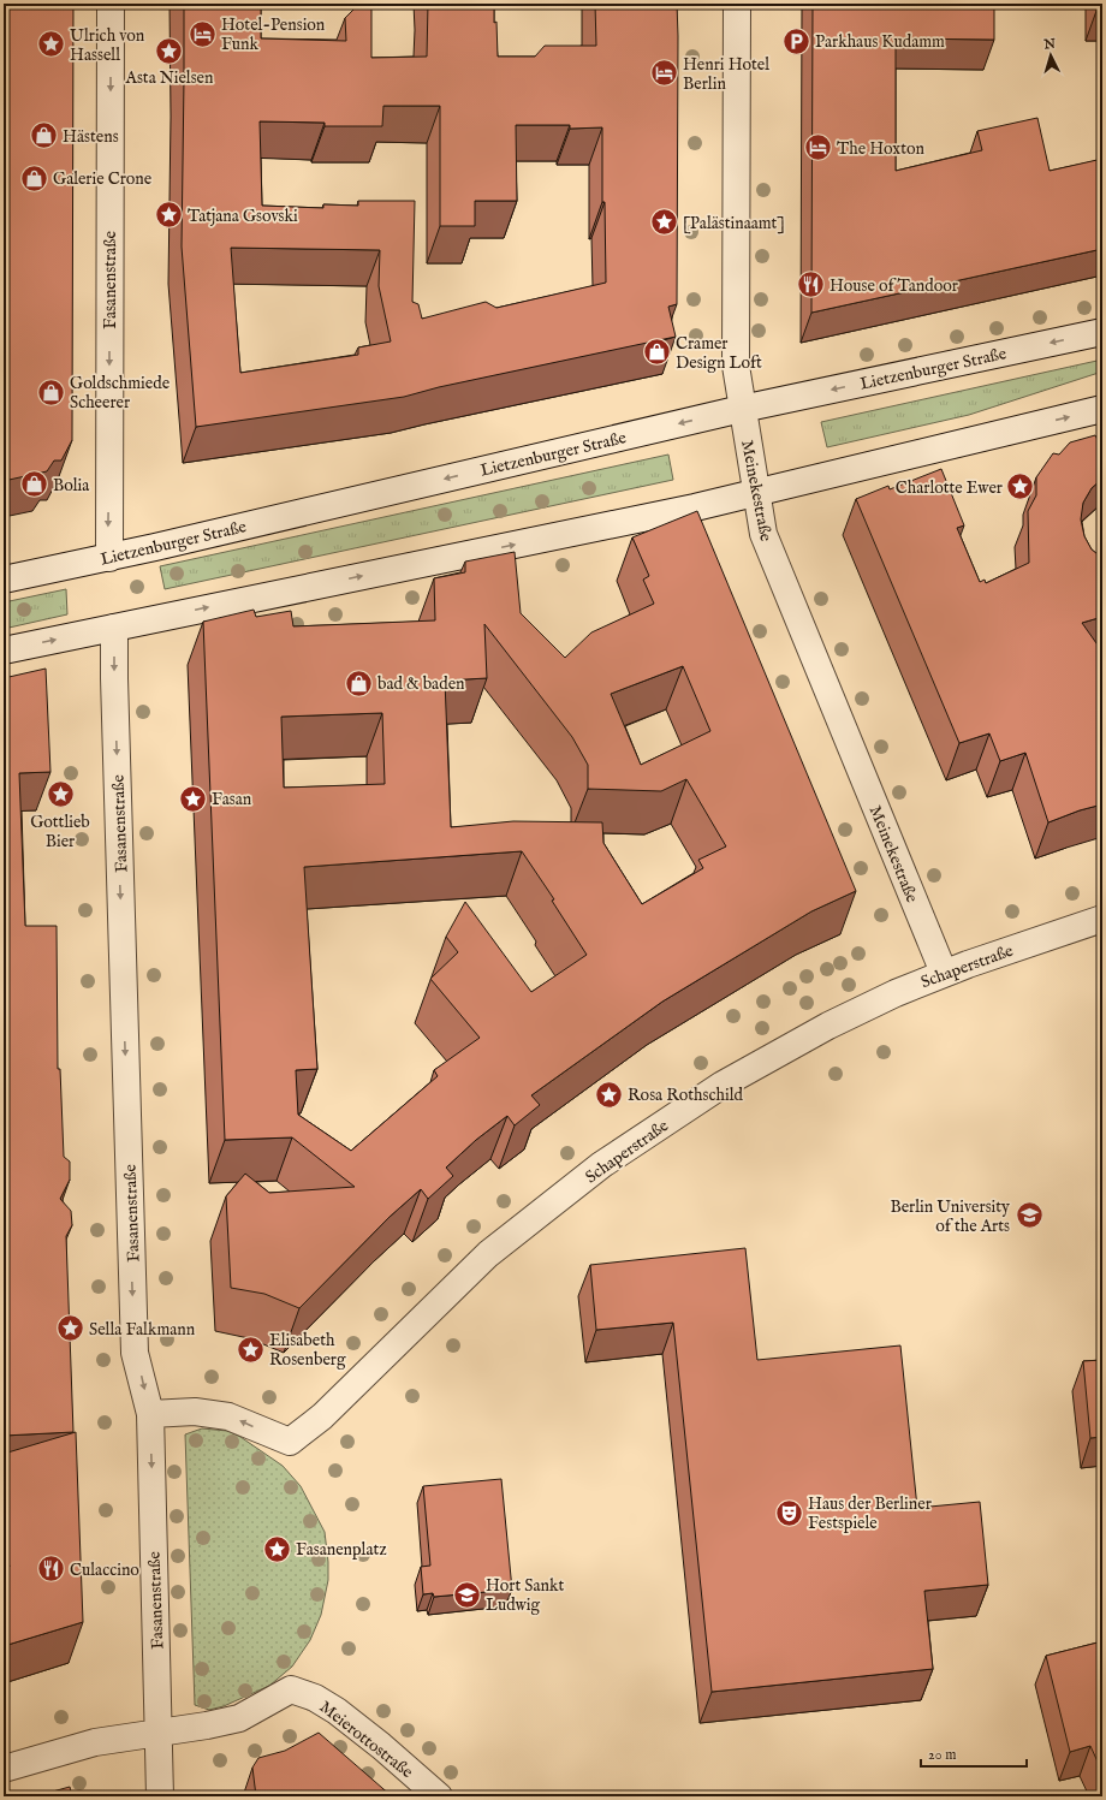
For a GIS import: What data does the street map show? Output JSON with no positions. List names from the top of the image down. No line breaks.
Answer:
{"streets":{"street":["Fasanenstraße","Lietzenburger Straße","Meinekestraße","Schaperstraße","Meierottostraße"]},"crossings":[["Fasanenstraße","Lietzenburger Straße"],["Fasanenstraße","Schaperstraße"],["Fasanenstraße","Meierottostraße"],["Lietzenburger Straße","Meinekestraße"],["Meinekestraße","Schaperstraße"]],"one_way":["Fasanenstraße","Schaperstraße"],"places":{"hotel":["Hotel-Pension Funk","Henri Hotel Berlin","The Hoxton"],"parking":["Parkhaus Kudamm"],"place":["Ulrich von Hassell","Asta Nielsen","Tatjana Gsovski","[Palästinaamt]","Charlotte Ewer","Gottlieb Bier","Fasan","Rosa Rothschild","Sella Falkmann","Elisabeth Rosenberg","Fasanenplatz"],"shop":["Hästens","Galerie Crone","Cramer Design Loft","Goldschmiede Scheerer","Bolia","bad & baden"],"restaurant":["House of Tandoor","Culaccino"],"school or university":["Berlin University of the Arts","Hort Sankt Ludwig"],"theatre":["Haus der Berliner Festspiele"]},"scale_bar":"20 m","north":"top"}
